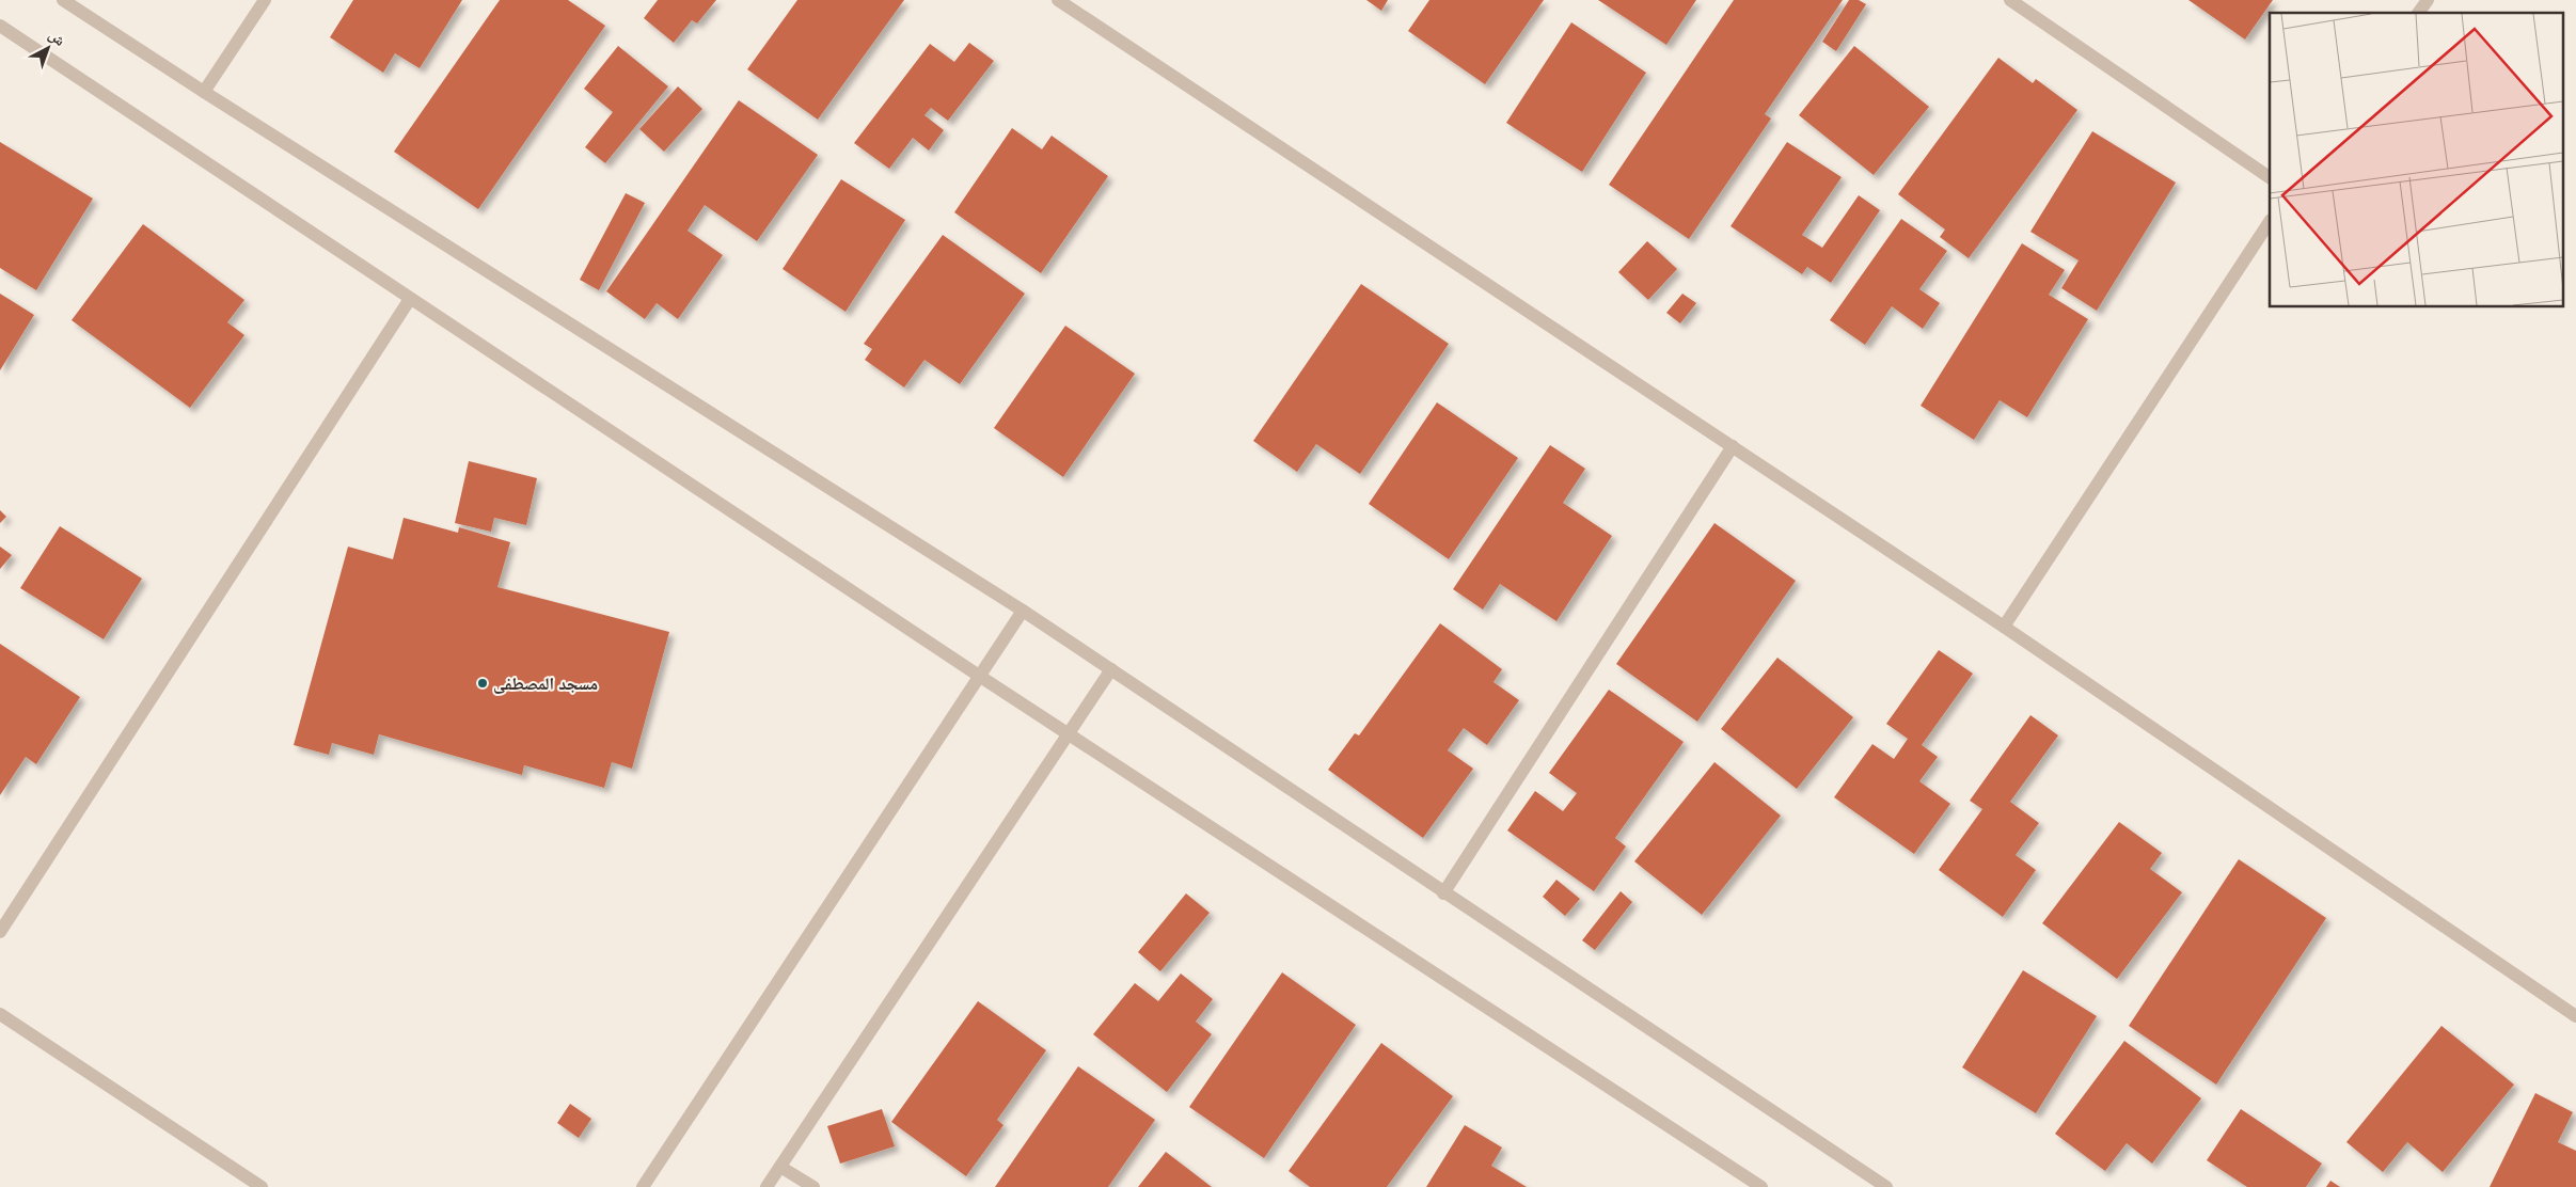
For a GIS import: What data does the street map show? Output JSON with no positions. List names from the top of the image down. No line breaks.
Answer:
{"places":["مسجد المصطفى"],"north":"top right"}
